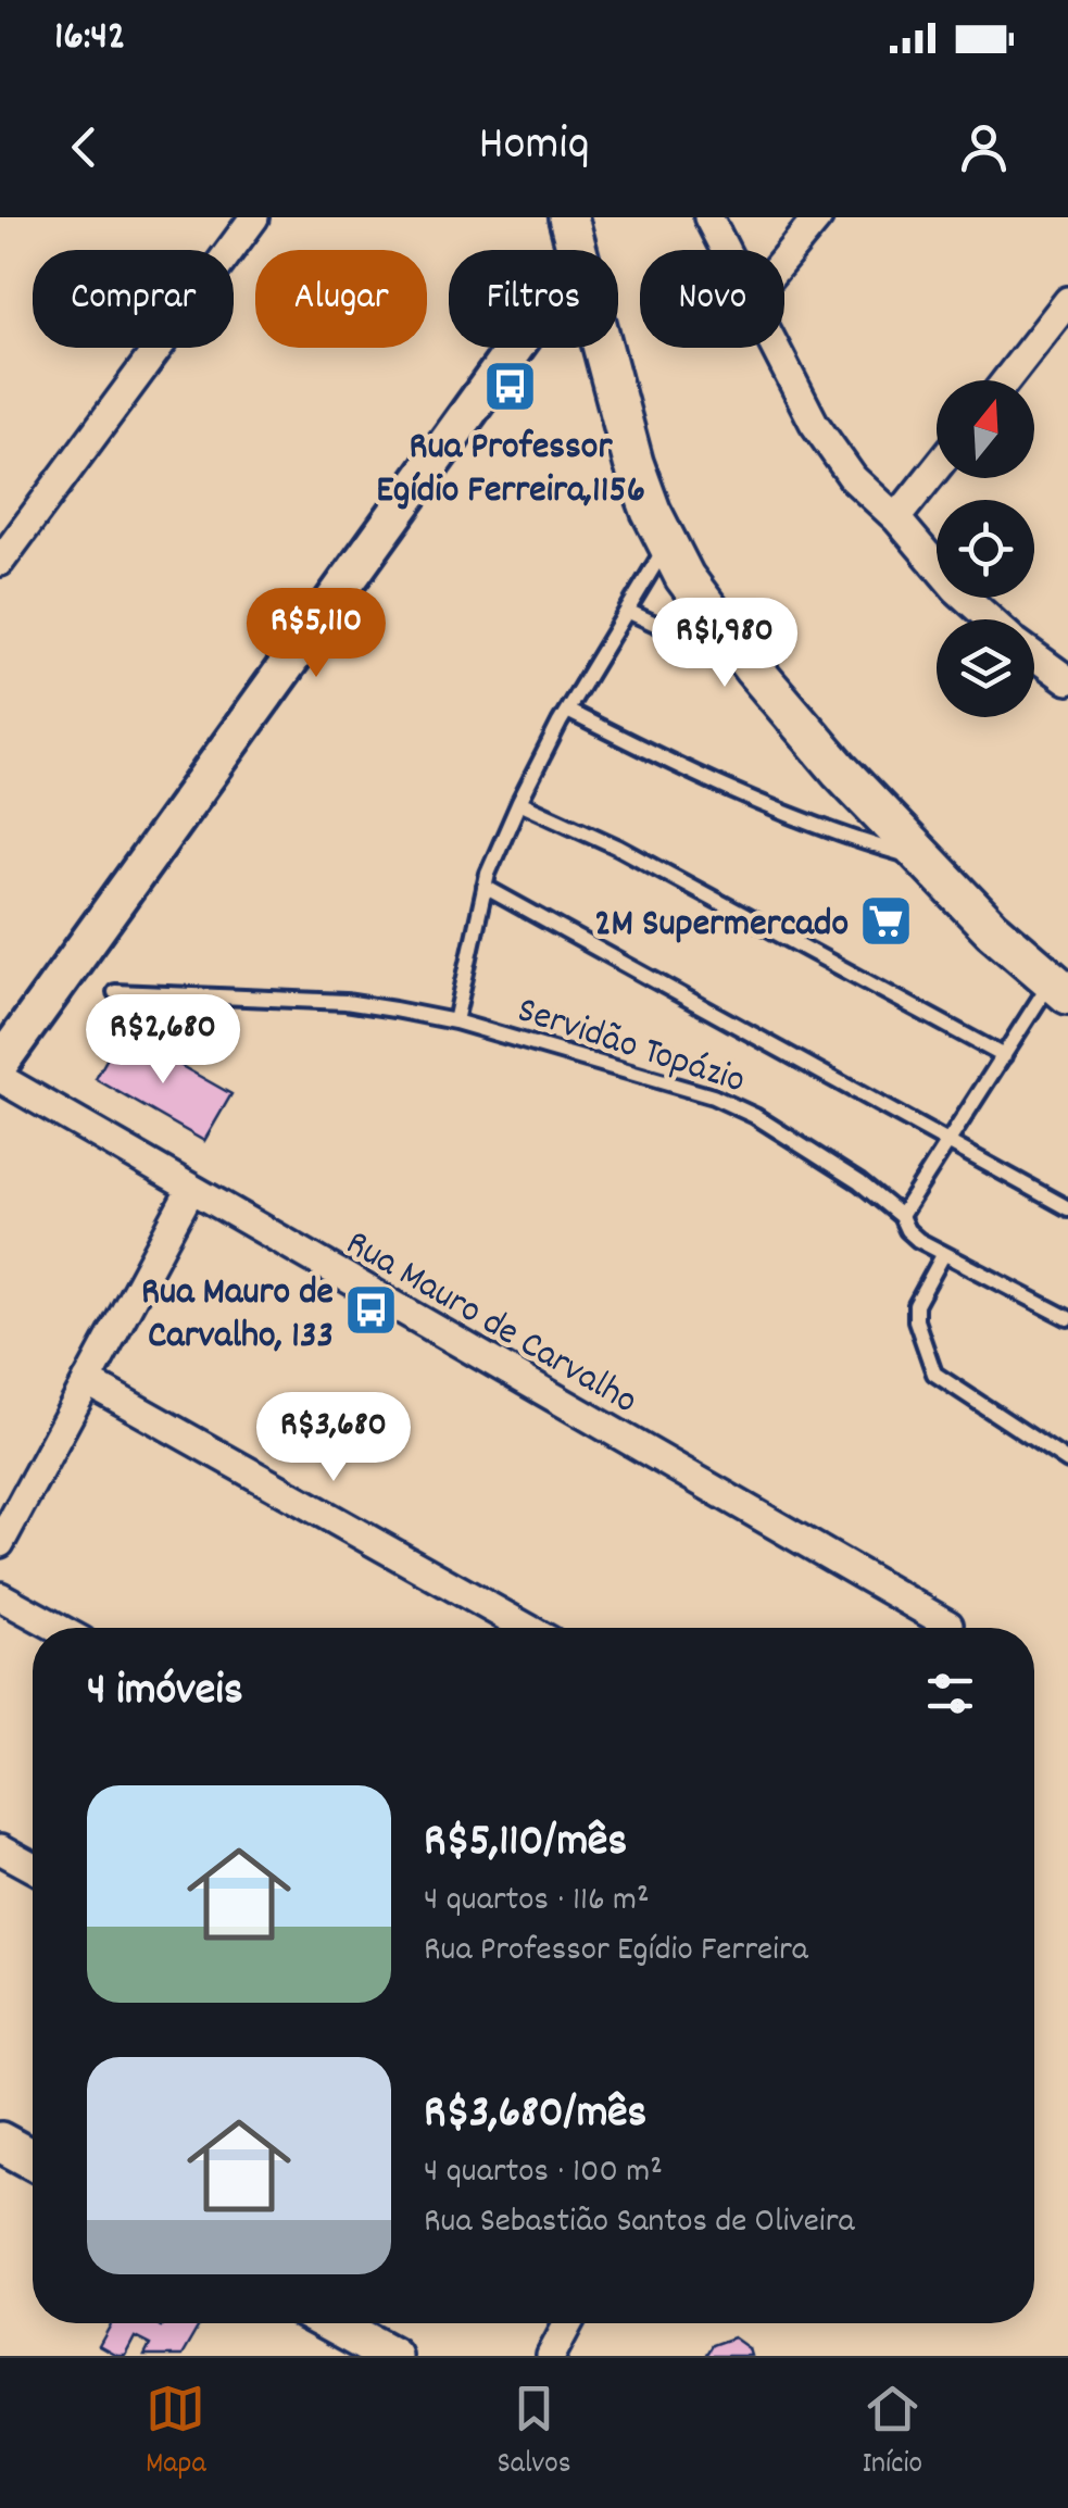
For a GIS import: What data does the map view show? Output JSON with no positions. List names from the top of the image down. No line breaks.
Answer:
{"streets":{"street":["Rua Mauro de Carvalho"],"lane":["Servidão Topázio"]},"places":{"bus stop":["Rua Professor Egídio Ferreira,1156","Rua Mauro de Carvalho, 133"],"supermarket":["2M Supermercado"]},"north":"top","page":{"status":"16:42","header":"Homiq","chip":["Comprar","Alugar","Filtros","Novo"],"price":["R$5,110","R$1,980","R$2,680","R$3,680"],"heading":"4 imóveis","list":[{"name":"R$5,110/mês","note":"4 quartos · 116 m² · Rua Professor Egídio Ferreira"},{"name":"R$3,680/mês","note":"4 quartos · 100 m² · Rua Sebastião Santos de Oliveira"}],"tabs":["Mapa","Salvos","Início"]}}
